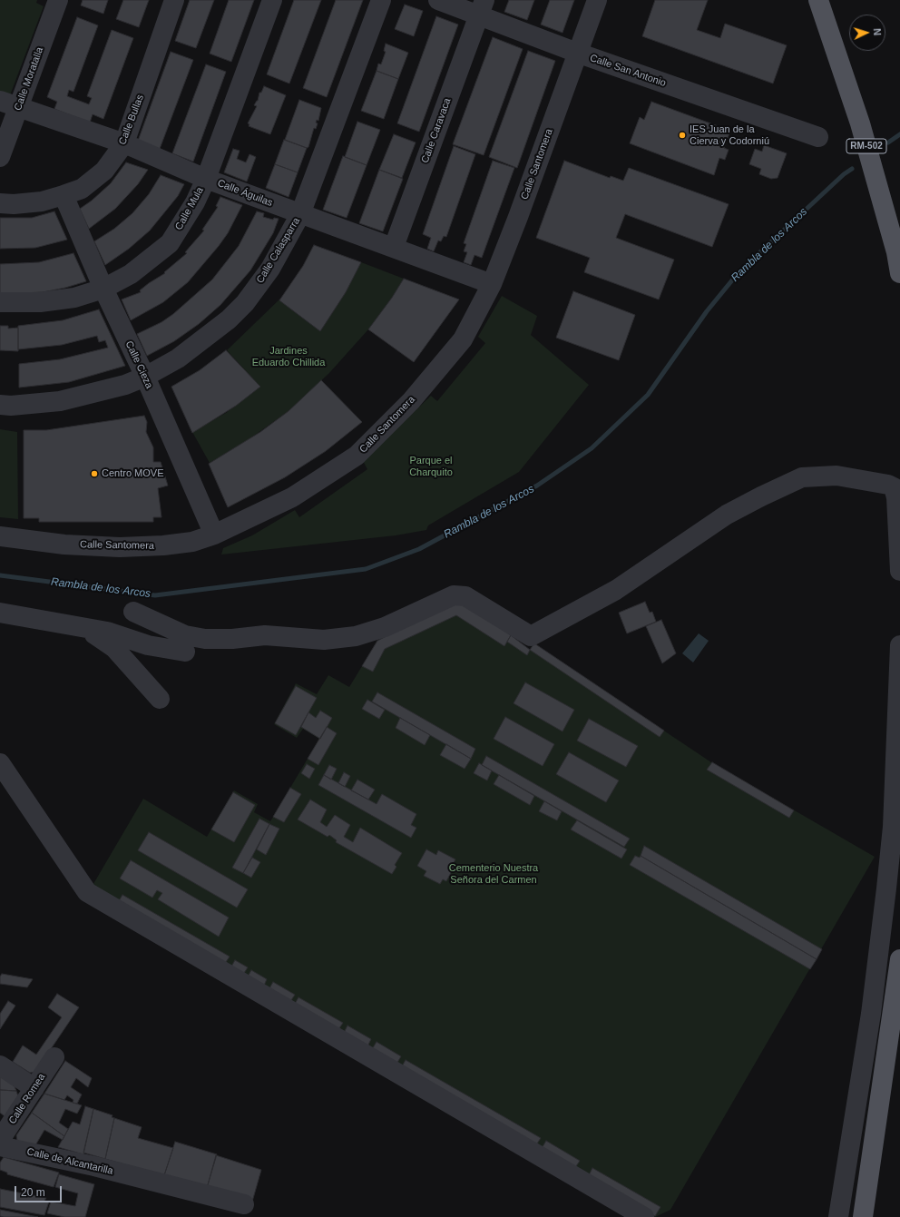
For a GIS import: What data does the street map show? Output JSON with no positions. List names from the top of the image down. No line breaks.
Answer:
{"streets":{"main road":["RM-502"],"street":["Calle San Antonio","Calle Moratalla","Calle Bullas","Calle Caravaca","Calle Santomera","Calle Águilas","Calle Mula","Calle Calasparra","Calle Cieza","Calle Romea","Calle de Alcantarilla"]},"crossings":[["Calle San Antonio","Calle Caravaca"],["Calle San Antonio","Calle Santomera"],["Calle Moratalla","Calle Águilas"],["Calle Bullas","Calle Águilas"],["Calle Bullas","Calle Cieza"],["Calle Caravaca","Calle Águilas"],["Calle Santomera","Calle Águilas"],["Calle Santomera","Calle Cieza"],["Calle Águilas","Calle Mula"],["Calle Águilas","Calle Calasparra"],["Calle Mula","Calle Cieza"],["Calle Calasparra","Calle Cieza"]],"water":["Rambla de los Arcos"],"parks":["Jardines Eduardo Chillida","Parque el Charquito","Cementerio Nuestra Señora del Carmen"],"places":["IES Juan de la Cierva y Codorniú","Centro MOVE"],"scale_bar":"20 m","north":"right"}
